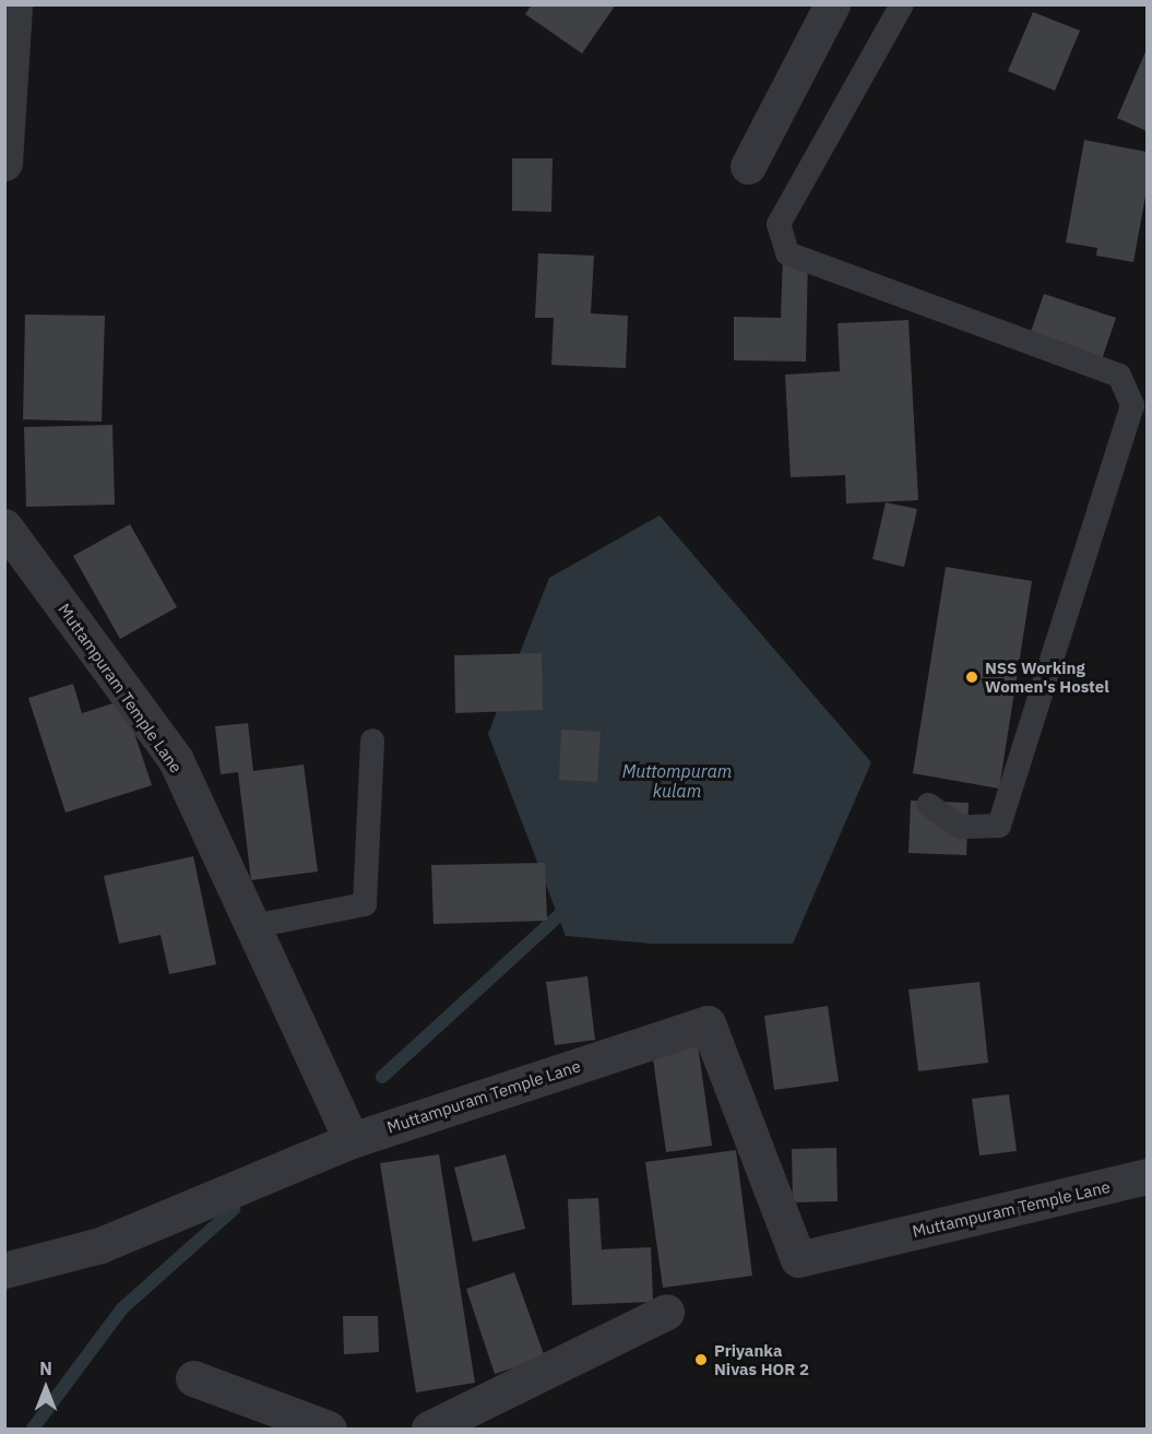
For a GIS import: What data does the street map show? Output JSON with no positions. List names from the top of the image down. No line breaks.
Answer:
{"streets":{"street":["Muttampuram Temple Lane"]},"water":["Muttompuram kulam"],"places":["NSS Working Women's Hostel","Priyanka Nivas HOR 2"],"north":"top"}
